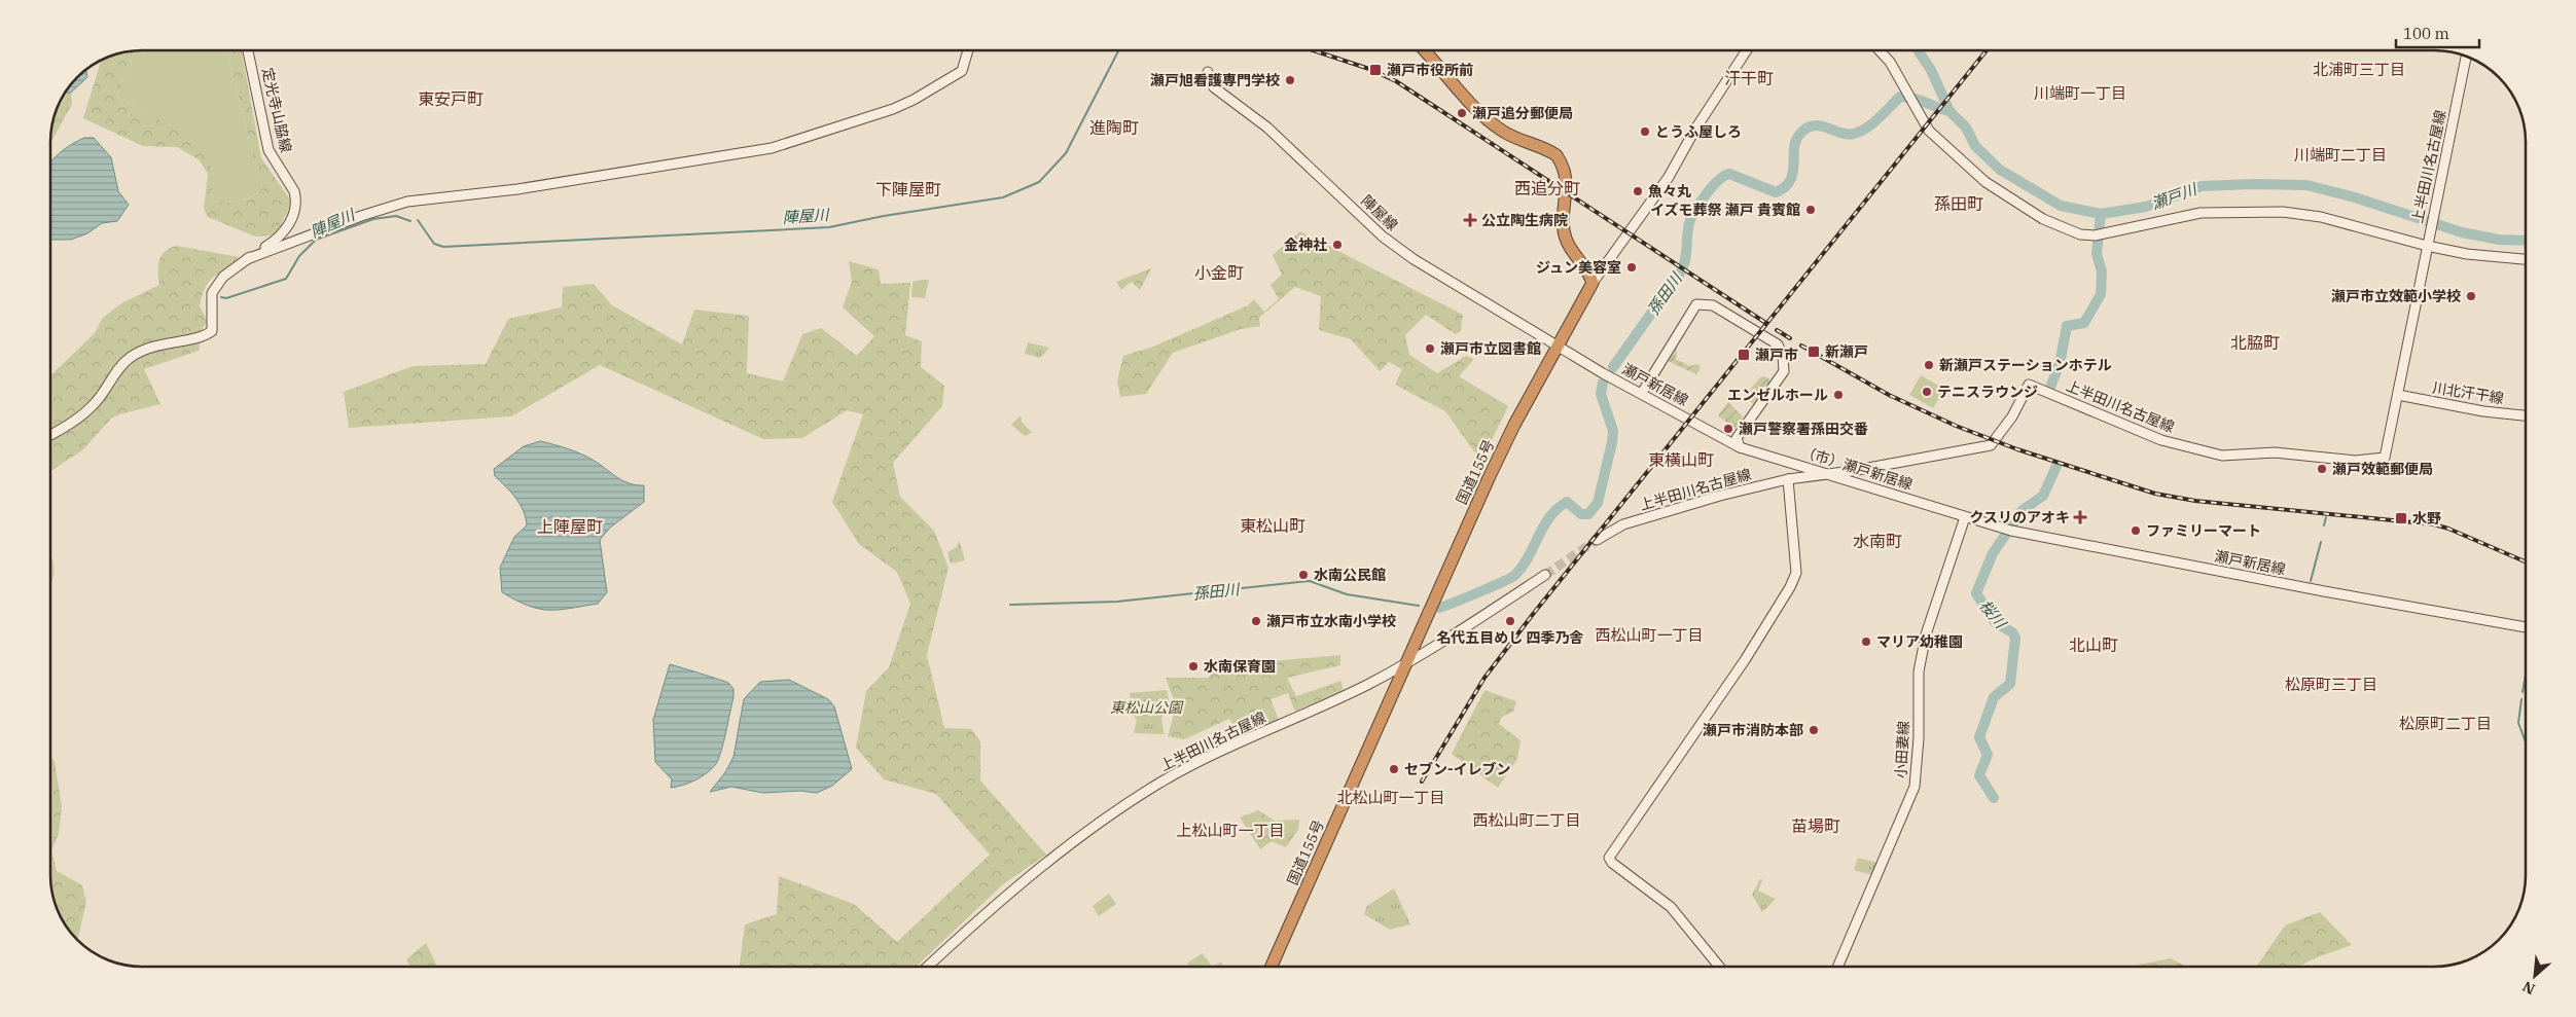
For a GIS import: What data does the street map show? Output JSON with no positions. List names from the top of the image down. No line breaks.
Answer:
{"streets":{"highway":["国道155号"],"street":["定光寺山脇線","上半田川名古屋線","陣屋線","瀬戸新居線","川北汗干線","（市）瀬戸新居線","小田妻線"]},"crossings":[["上半田川名古屋線","川北汗干線"],["上半田川名古屋線","（市）瀬戸新居線"],["上半田川名古屋線","国道155号"],["陣屋線","瀬戸新居線"],["陣屋線","国道155号"],["瀬戸新居線","（市）瀬戸新居線"],["瀬戸新居線","国道155号"],["瀬戸新居線","小田妻線"],["（市）瀬戸新居線","小田妻線"]],"districts":["北浦町三丁目","汗干町","川端町一丁目","東安戸町","進陶町","川端町二丁目","西追分町","下陣屋町","孫田町","小金町","北脇町","東横山町","東松山町","上陣屋町","水南町","西松山町一丁目","北山町","松原町三丁目","松原町二丁目","北松山町一丁目","西松山町二丁目","苗場町","上松山町一丁目"],"water":["瀬戸川","陣屋川","孫田川","桜川"],"parks":["東松山公園"],"places":{"transit":["瀬戸市役所前","新瀬戸","瀬戸市","水野"],"other":["瀬戸旭看護専門学校","瀬戸追分郵便局","とうふ屋しろ","魚々丸","イズモ葬祭 瀬戸 貴賓館","金神社","ジュン美容室","瀬戸市立效範小学校","瀬戸市立図書館","新瀬戸ステーションホテル","テニスラウンジ","エンゼルホール","瀬戸警察署孫田交番","瀬戸效範郵便局","ファミリーマート","水南公民館","瀬戸市立水南小学校","名代五目めし 四季乃舎","マリア幼稚園","水南保育園","瀬戸市消防本部","セブン-イレブン"],"health":["公立陶生病院","クスリのアオキ"]},"scale_bar":"100 m","north":"bottom left"}
